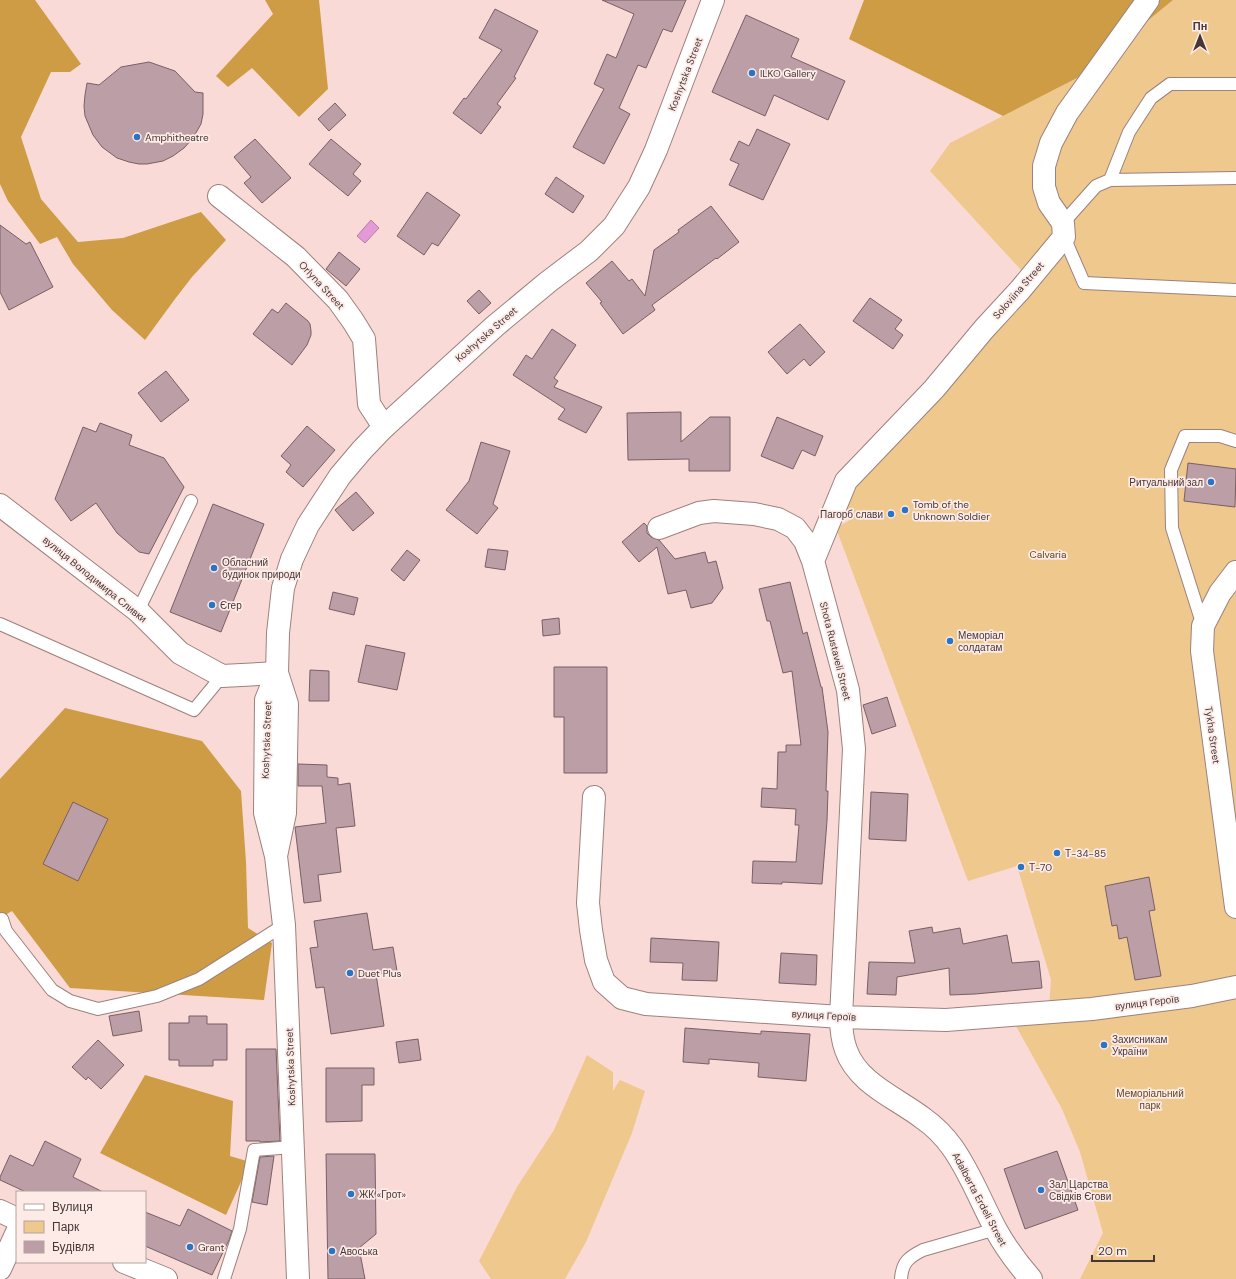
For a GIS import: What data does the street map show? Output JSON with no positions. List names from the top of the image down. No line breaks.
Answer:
{"streets":{"street":["Koshytska Street","Orlyna Street","Soloviina Street","вулиця Володимира Сливки","Shota Rustaveli Street","Tykha Street","вулиця Героїв","Adalberta Erdeli Street"]},"crossings":[["Koshytska Street","Orlyna Street"],["Soloviina Street","Shota Rustaveli Street"],["Shota Rustaveli Street","вулиця Героїв"],["Shota Rustaveli Street","Adalberta Erdeli Street"],["вулиця Героїв","Adalberta Erdeli Street"]],"parks":["Calvaria","Меморіальний парк"],"places":["ILKO Gallery","Amphitheatre","Ритуальний зал","Tomb of the Unknown Soldier","Пагорб слави","Обласний будинок природи","Єгер","Меморіал солдатам","Т-34-85","Т-70","Duet Plus","Захисникам України","Зал Царства Свідків Єгови","ЖК «Грот»","Grant","Авоська"],"legend":["Вулиця","Парк","Будівля"],"scale_bar":"20 m","north":"top"}
